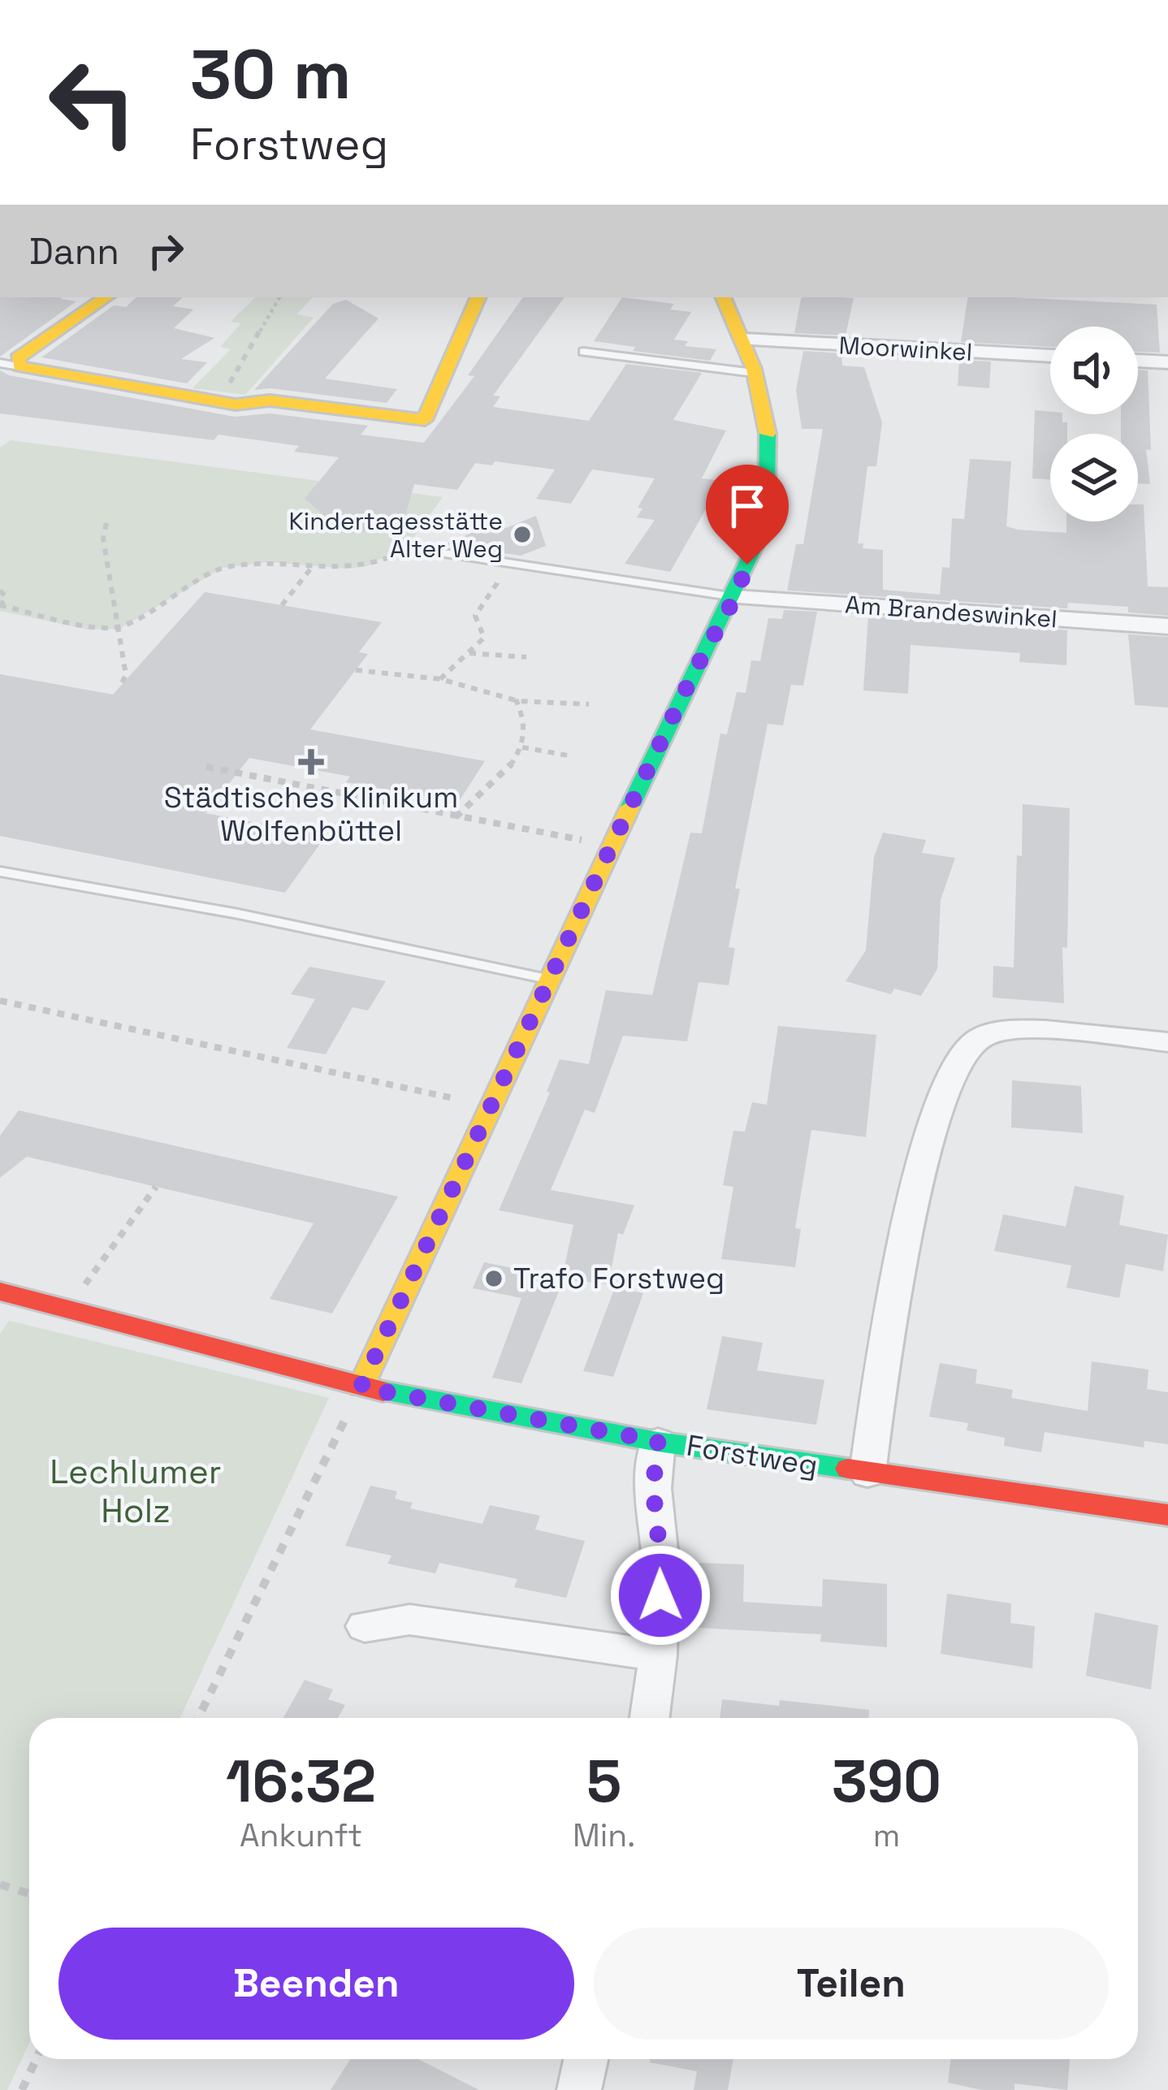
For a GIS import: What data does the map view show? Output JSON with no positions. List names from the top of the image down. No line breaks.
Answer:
{"streets":{"street":["Moorwinkel","Am Brandeswinkel","Forstweg"]},"parks":["Lechlumer Holz"],"places":{"other":["Kindertagesstätte Alter Weg","Trafo Forstweg"],"health":["Städtisches Klinikum Wolfenbüttel"]},"page":{"turn":["30 m","Forstweg"],"then":"Dann","eta":["16:32","Ankunft","5","Min.","390","m"],"buttons":["Beenden","Teilen"]}}
